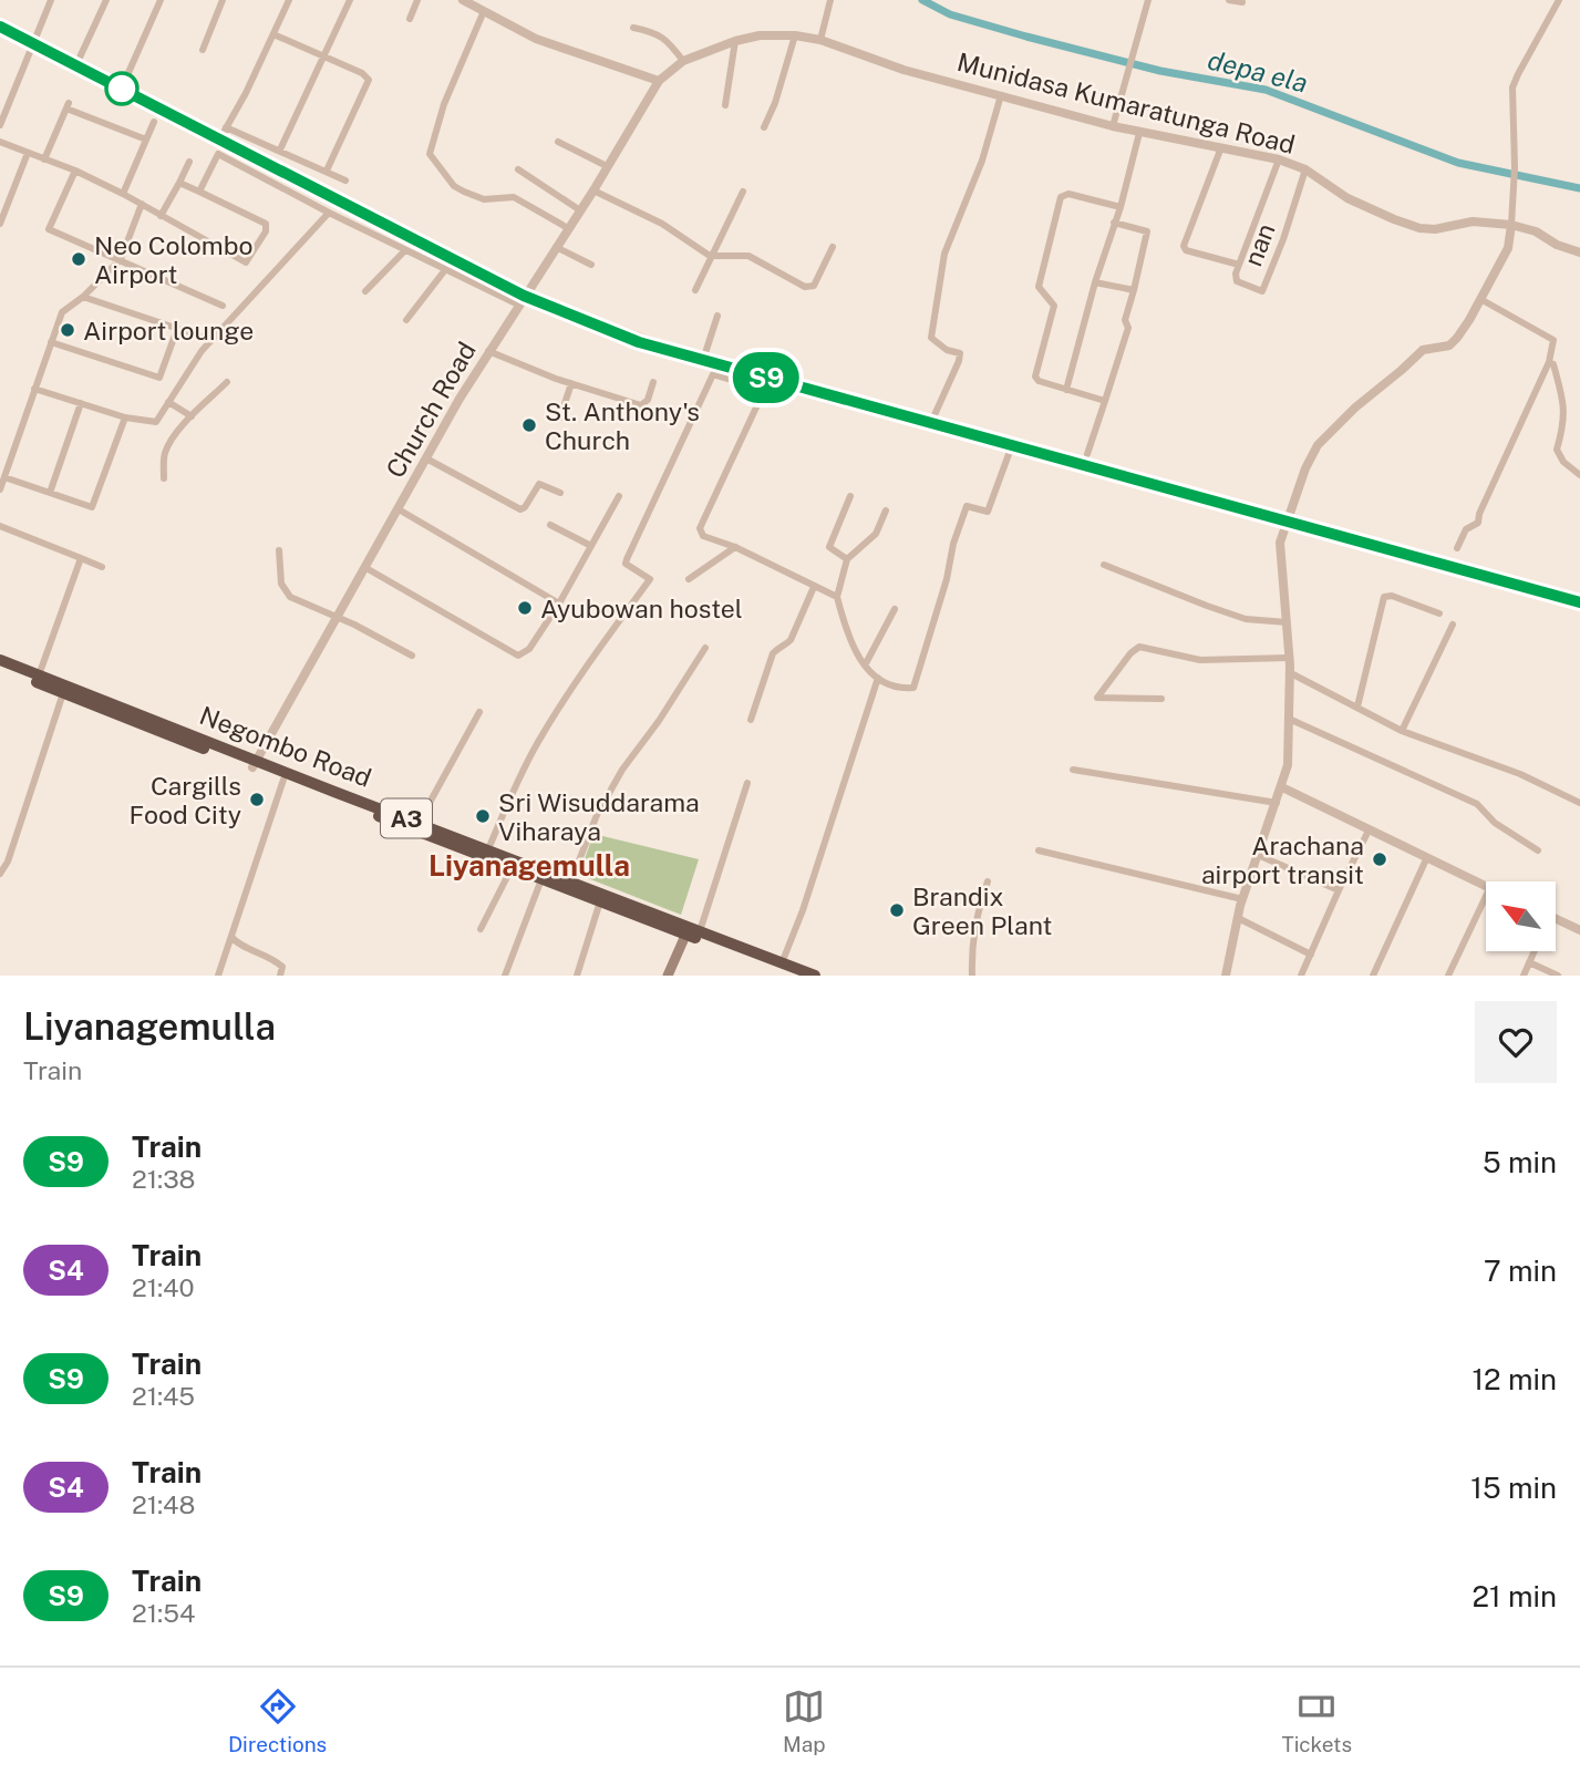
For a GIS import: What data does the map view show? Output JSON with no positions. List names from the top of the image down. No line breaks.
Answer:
{"streets":{"highway":["Negombo Road","A3"],"street":["Munidasa Kumaratunga Road","nan","Church Road"]},"crossings":[["Munidasa Kumaratunga Road","nan"],["Munidasa Kumaratunga Road","Church Road"],["Church Road","Negombo Road"]],"districts":["Liyanagemulla"],"water":["depa ela"],"places":["Neo Colombo Airport","Airport lounge","St. Anthony's Church","Ayubowan hostel","Cargills Food City","Sri Wisuddarama Viharaya","Arachana airport transit","Brandix Green Plant"],"north":"top left","page":{"on_map":"S9","heading":["Liyanagemulla","Train"],"list":[{"mark":"S9","name":"Train","note":"21:38","value":"5 min"},{"mark":"S4","name":"Train","note":"21:40","value":"7 min"},{"mark":"S9","name":"Train","note":"21:45","value":"12 min"},{"mark":"S4","name":"Train","note":"21:48","value":"15 min"},{"mark":"S9","name":"Train","note":"21:54","value":"21 min"}],"tabs":["Directions","Map","Tickets"]}}
